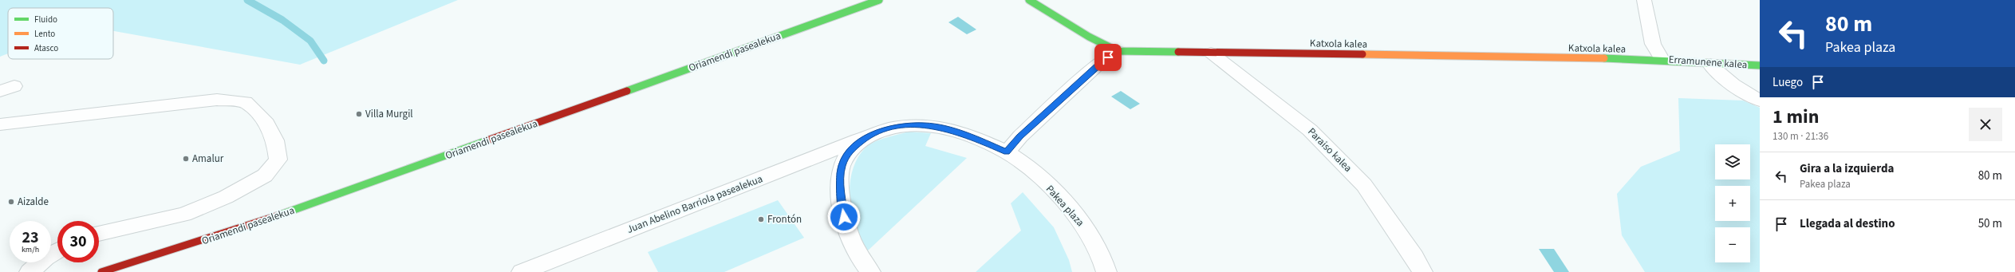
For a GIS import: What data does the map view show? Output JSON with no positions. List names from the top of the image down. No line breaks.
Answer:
{"streets":{"street":["Katxola kalea","Oriamendi pasealekua","Erramunene kalea","Paraiso kalea","Juan Abelino Barriola pasealekua","Pakea plaza"]},"crossings":[["Katxola kalea","Erramunene kalea"],["Katxola kalea","Paraiso kalea"],["Juan Abelino Barriola pasealekua","Pakea plaza"]],"places":["Villa Murgil","Amalur","Aizalde","Frontón"],"legend":["Fluido","Lento","Atasco"],"page":{"turn":["80 m","Pakea plaza"],"then":"Luego","heading":["1 min","130 m · 21:36"],"map_buttons":["+","−"],"list":[{"name":"Gira a la izquierda","note":"Pakea plaza","value":"80 m"},{"name":"Llegada al destino","value":"50 m"}],"speed":"23 km/h","limit":"30"}}
